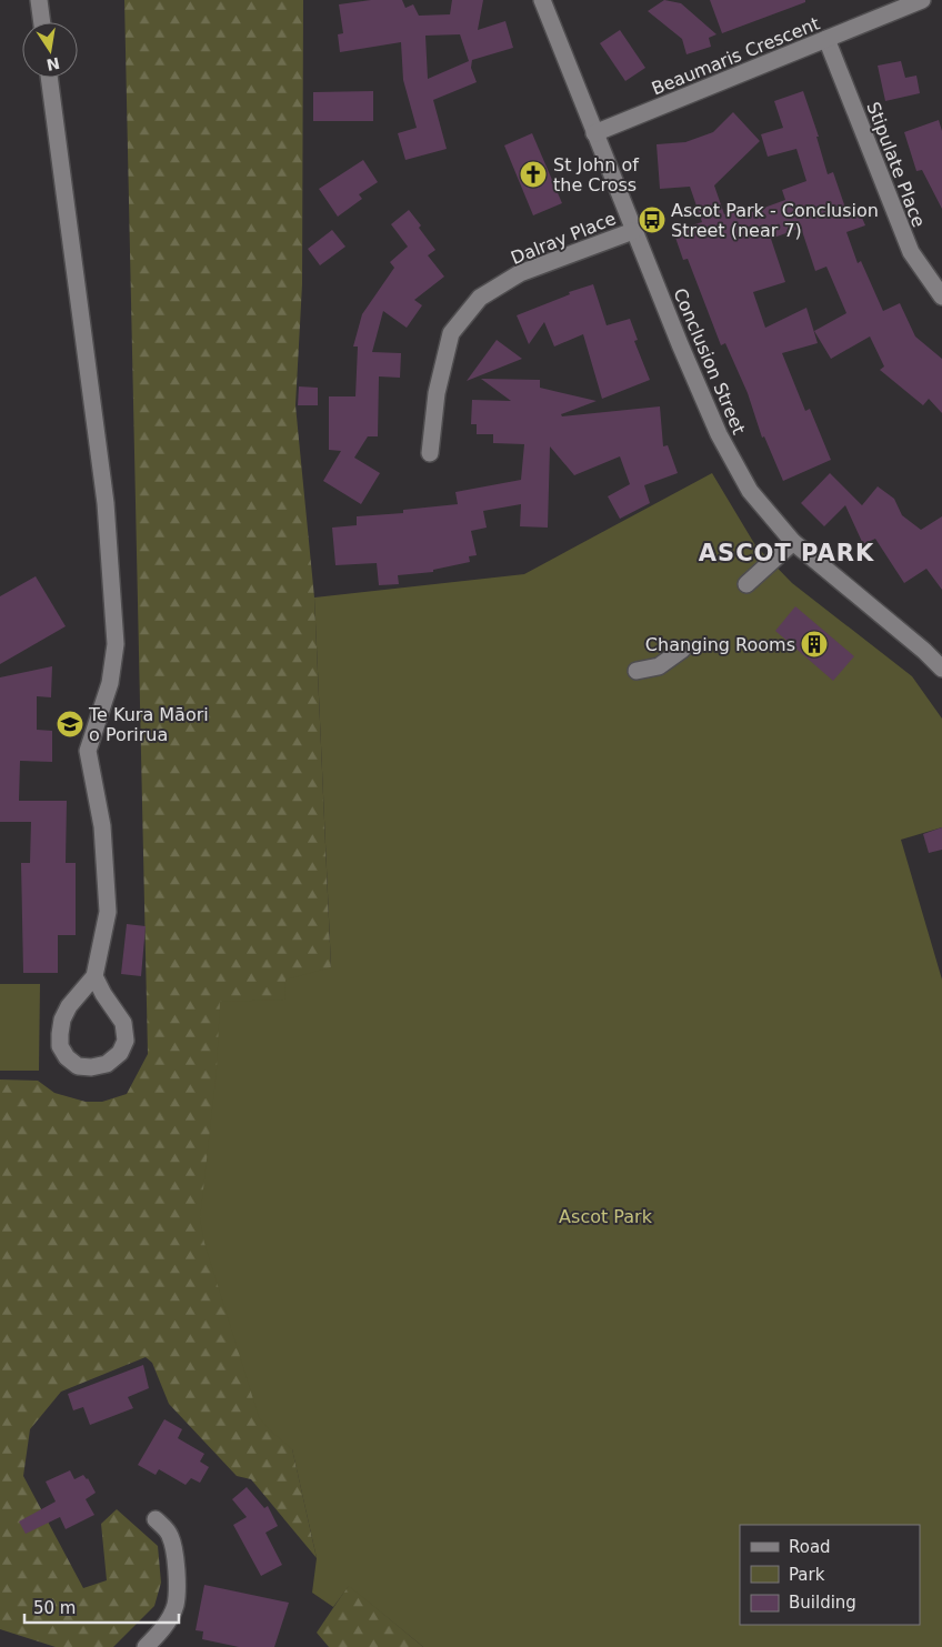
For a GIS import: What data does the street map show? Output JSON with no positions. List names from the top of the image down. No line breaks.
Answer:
{"streets":{"street":["Beaumaris Crescent","Stipulate Place","Dalray Place","Conclusion Street"]},"crossings":[["Beaumaris Crescent","Stipulate Place"],["Beaumaris Crescent","Conclusion Street"],["Dalray Place","Conclusion Street"]],"districts":["ASCOT PARK"],"parks":["Ascot Park"],"places":{"church":["St John of the Cross"],"bus stop":["Ascot Park - Conclusion Street (near 7)"],"building":["Changing Rooms"],"school or university":["Te Kura Māori o Porirua"]},"legend":["Road","Park","Building"],"scale_bar":"50 m","north":"bottom"}
